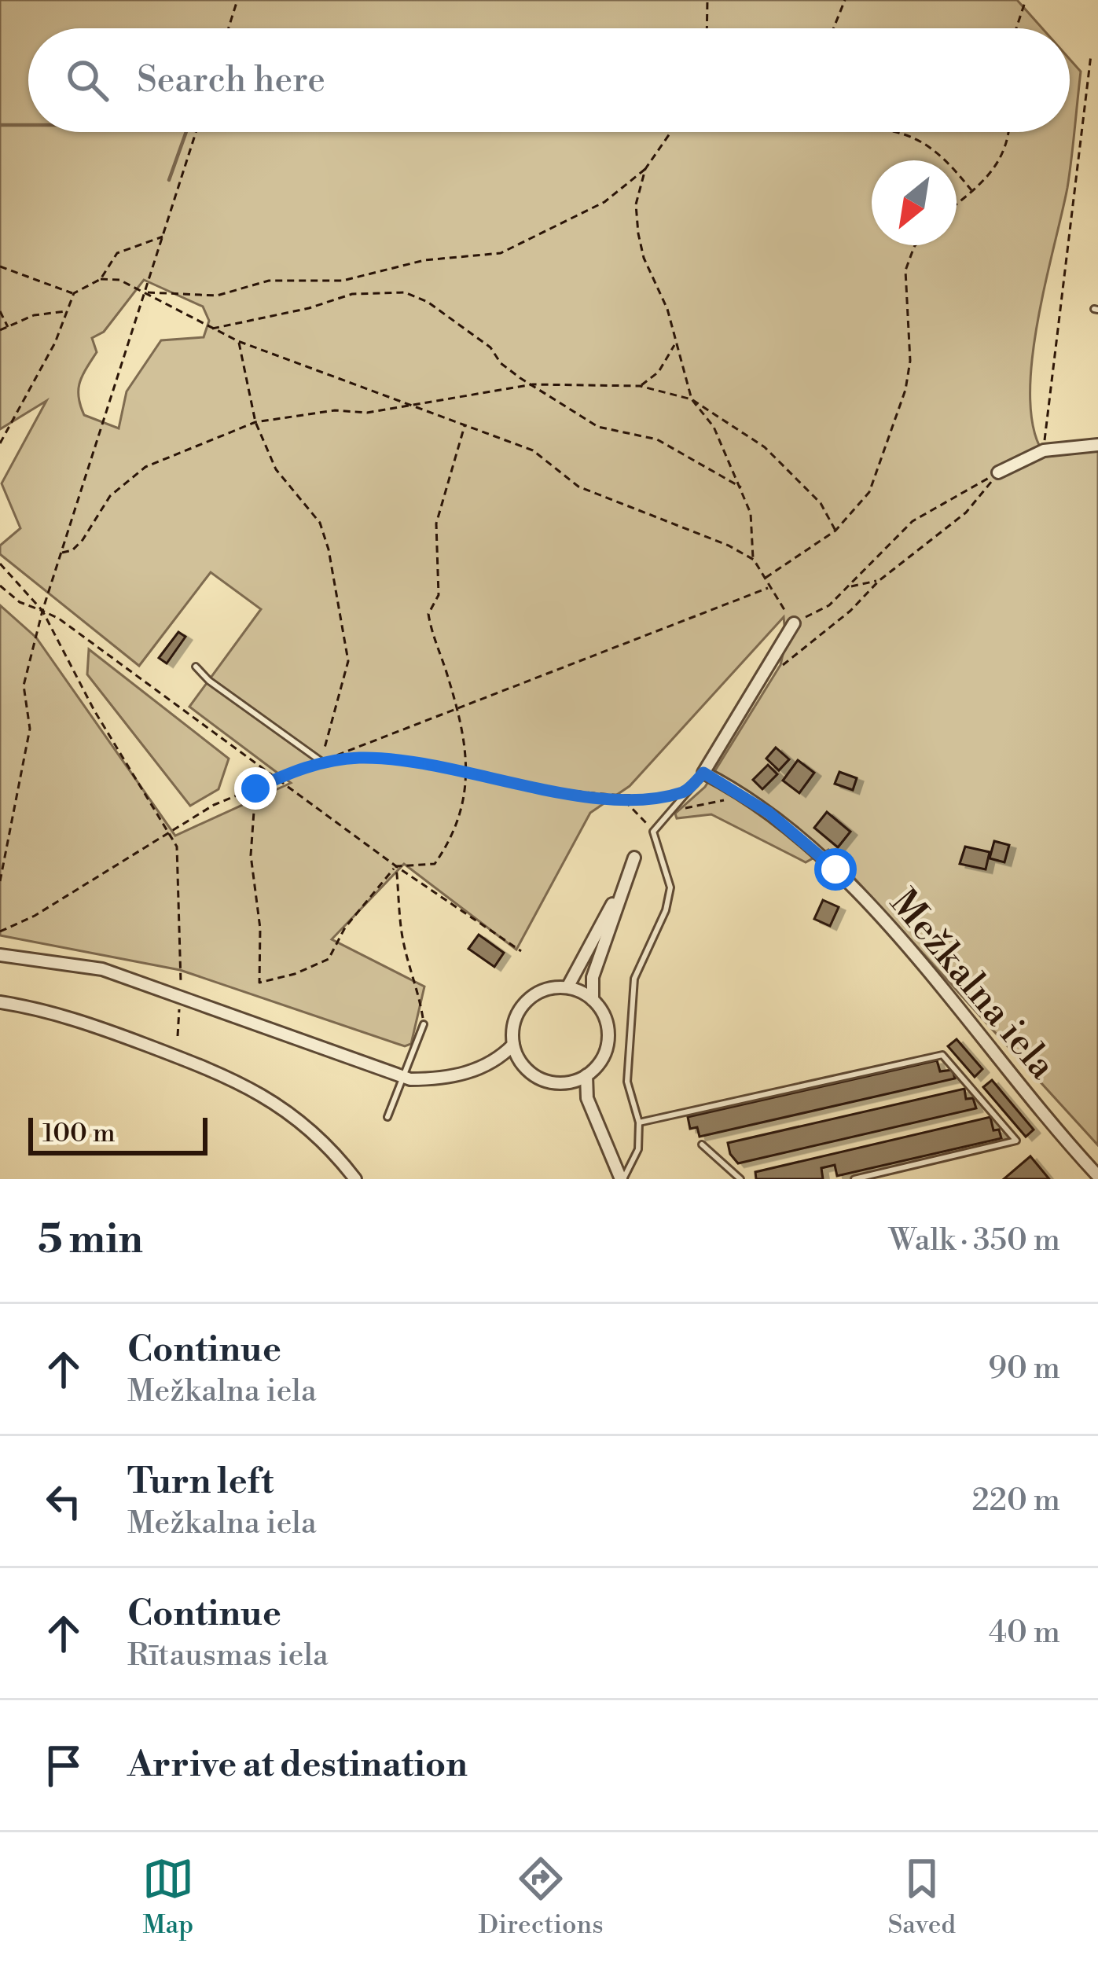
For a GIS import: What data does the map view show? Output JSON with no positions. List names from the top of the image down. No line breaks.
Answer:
{"streets":{"street":["Mežkalna iela"]},"scale_bar":"100 m","north":"bottom left","page":{"search":"Search here","scale":"100 m","heading":["5 min","Walk · 350 m"],"list":[["Continue","Mežkalna iela","90 m"],["Turn left","Mežkalna iela","220 m"],["Continue","Rītausmas iela","40 m"],"Arrive at destination"],"nav":["Map","Directions","Saved"]}}
